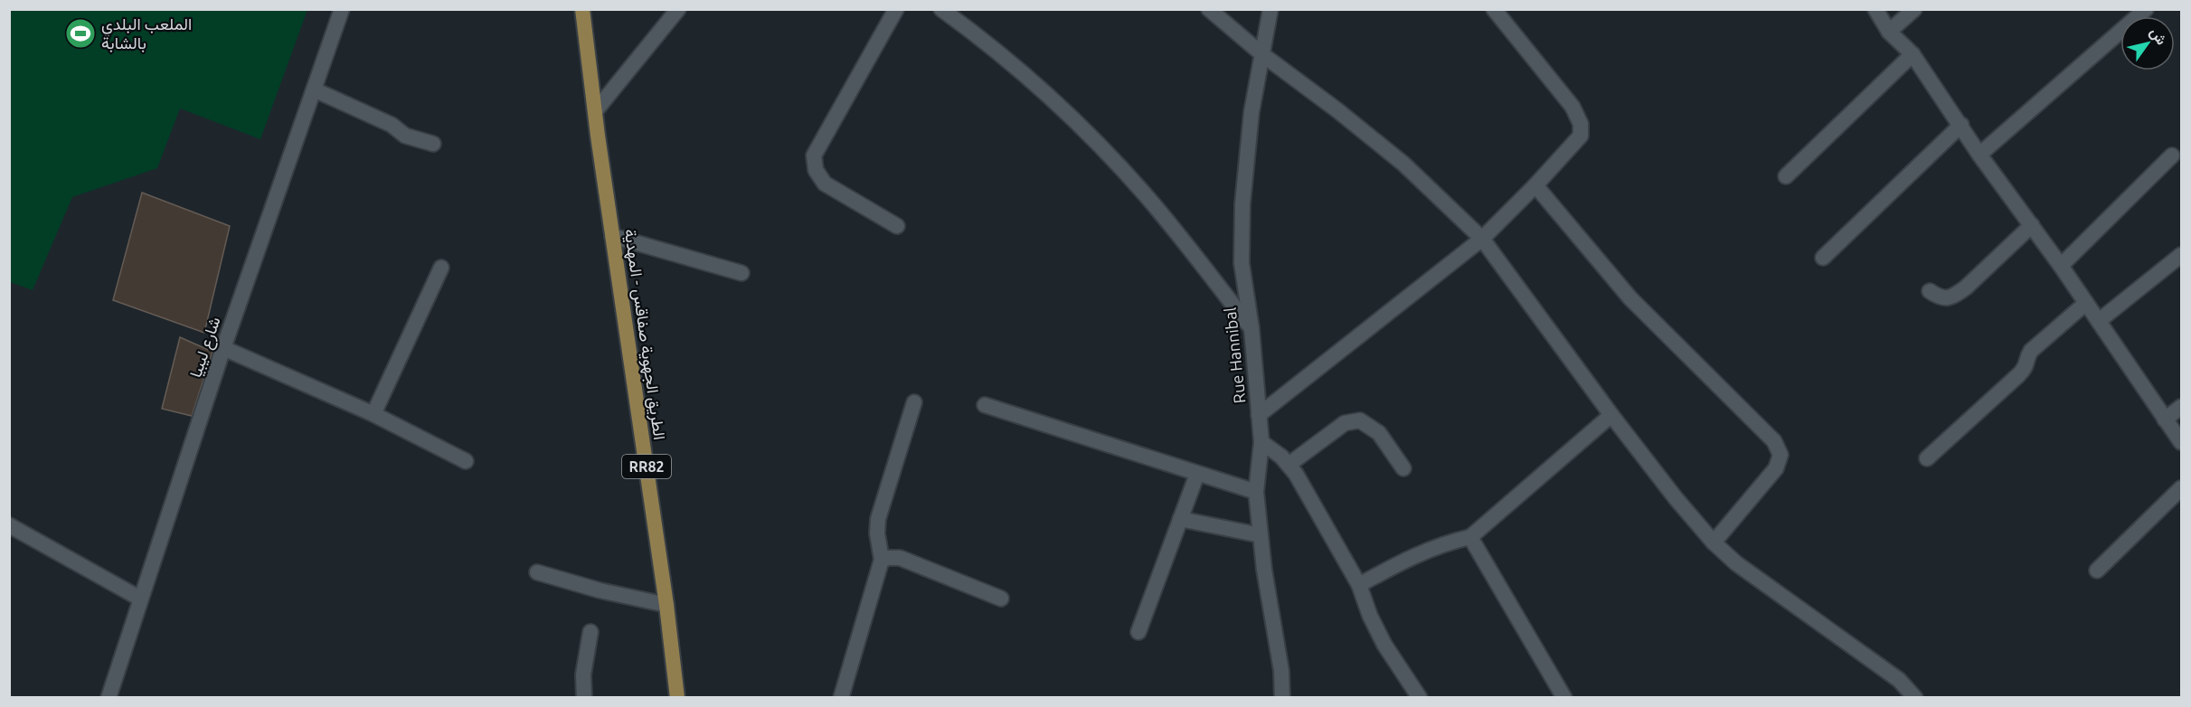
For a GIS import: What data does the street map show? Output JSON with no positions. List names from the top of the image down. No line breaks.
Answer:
{"streets":{"main road":["الطريق الجهوية صفاقس - المهدية","RR82"],"street":["شارع ليبيا","Rue Hannibal"]},"places":{"sports":["الملعب البلدي بالشابة"]},"north":"top right"}
